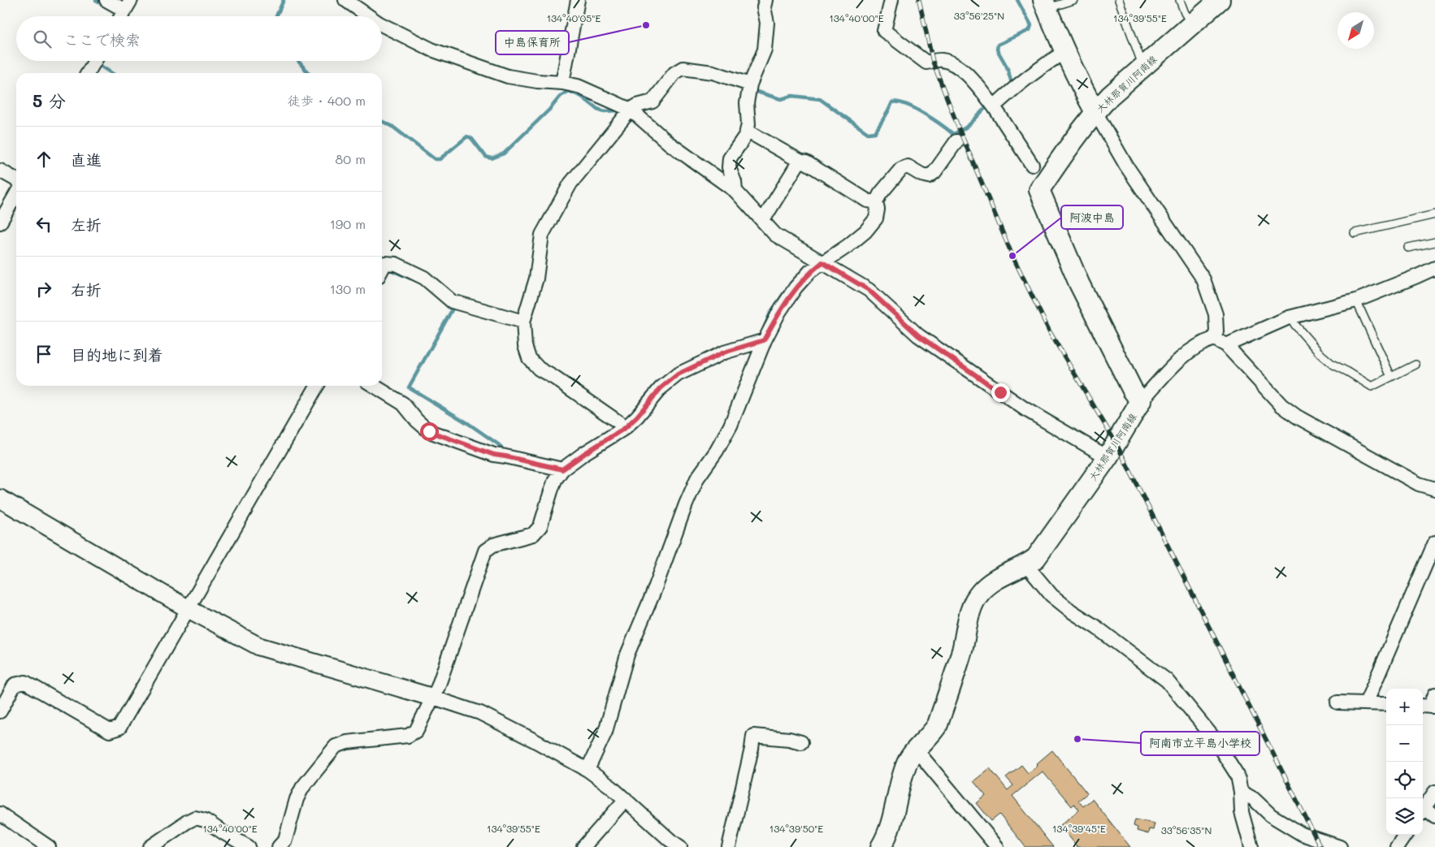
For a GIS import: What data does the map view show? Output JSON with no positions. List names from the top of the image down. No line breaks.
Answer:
{"streets":{"main road":["大林那賀川阿南線"]},"places":["中島保育所","阿波中島","阿南市立平島小学校"],"north":"bottom left","page":{"search":"ここで検索","heading":["5 分","徒歩 · 400 m"],"list":[["直進","80 m"],["左折","190 m"],["右折","130 m"],"目的地に到着"],"map_buttons":["+","−"]},"coordinates":["33°56'25\"N","134°40'05\"E","134°40'00\"E","134°39'55\"E","134°39'50\"E","134°39'45\"E","33°56'35\"N"]}
